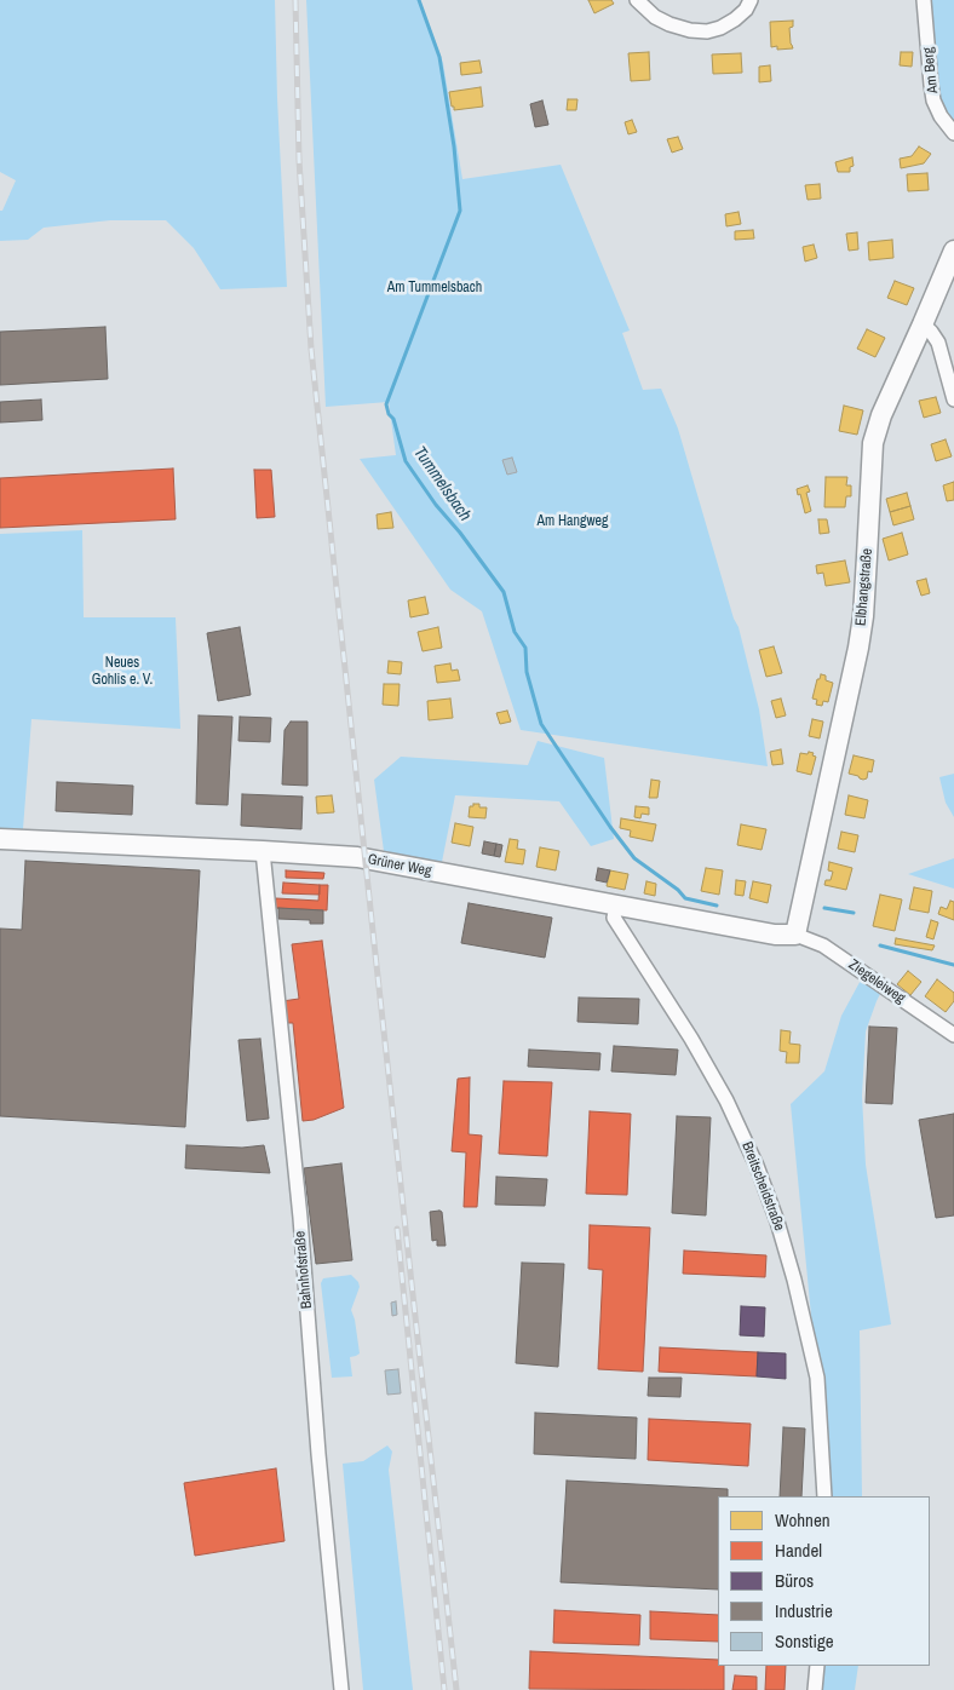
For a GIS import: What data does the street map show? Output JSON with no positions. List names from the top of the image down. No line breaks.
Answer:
{"streets":{"street":["Am Berg","Elbhangstraße","Grüner Weg","Ziegeleiweg","Breitscheidstraße","Bahnhofstraße"]},"crossings":[["Elbhangstraße","Grüner Weg"],["Elbhangstraße","Ziegeleiweg"],["Grüner Weg","Ziegeleiweg"],["Grüner Weg","Breitscheidstraße"],["Grüner Weg","Bahnhofstraße"]],"water":["Tummelsbach"],"parks":["Am Tummelsbach","Am Hangweg","Neues Gohlis e. V."],"legend":["Wohnen","Handel","Büros","Industrie","Sonstige"]}
